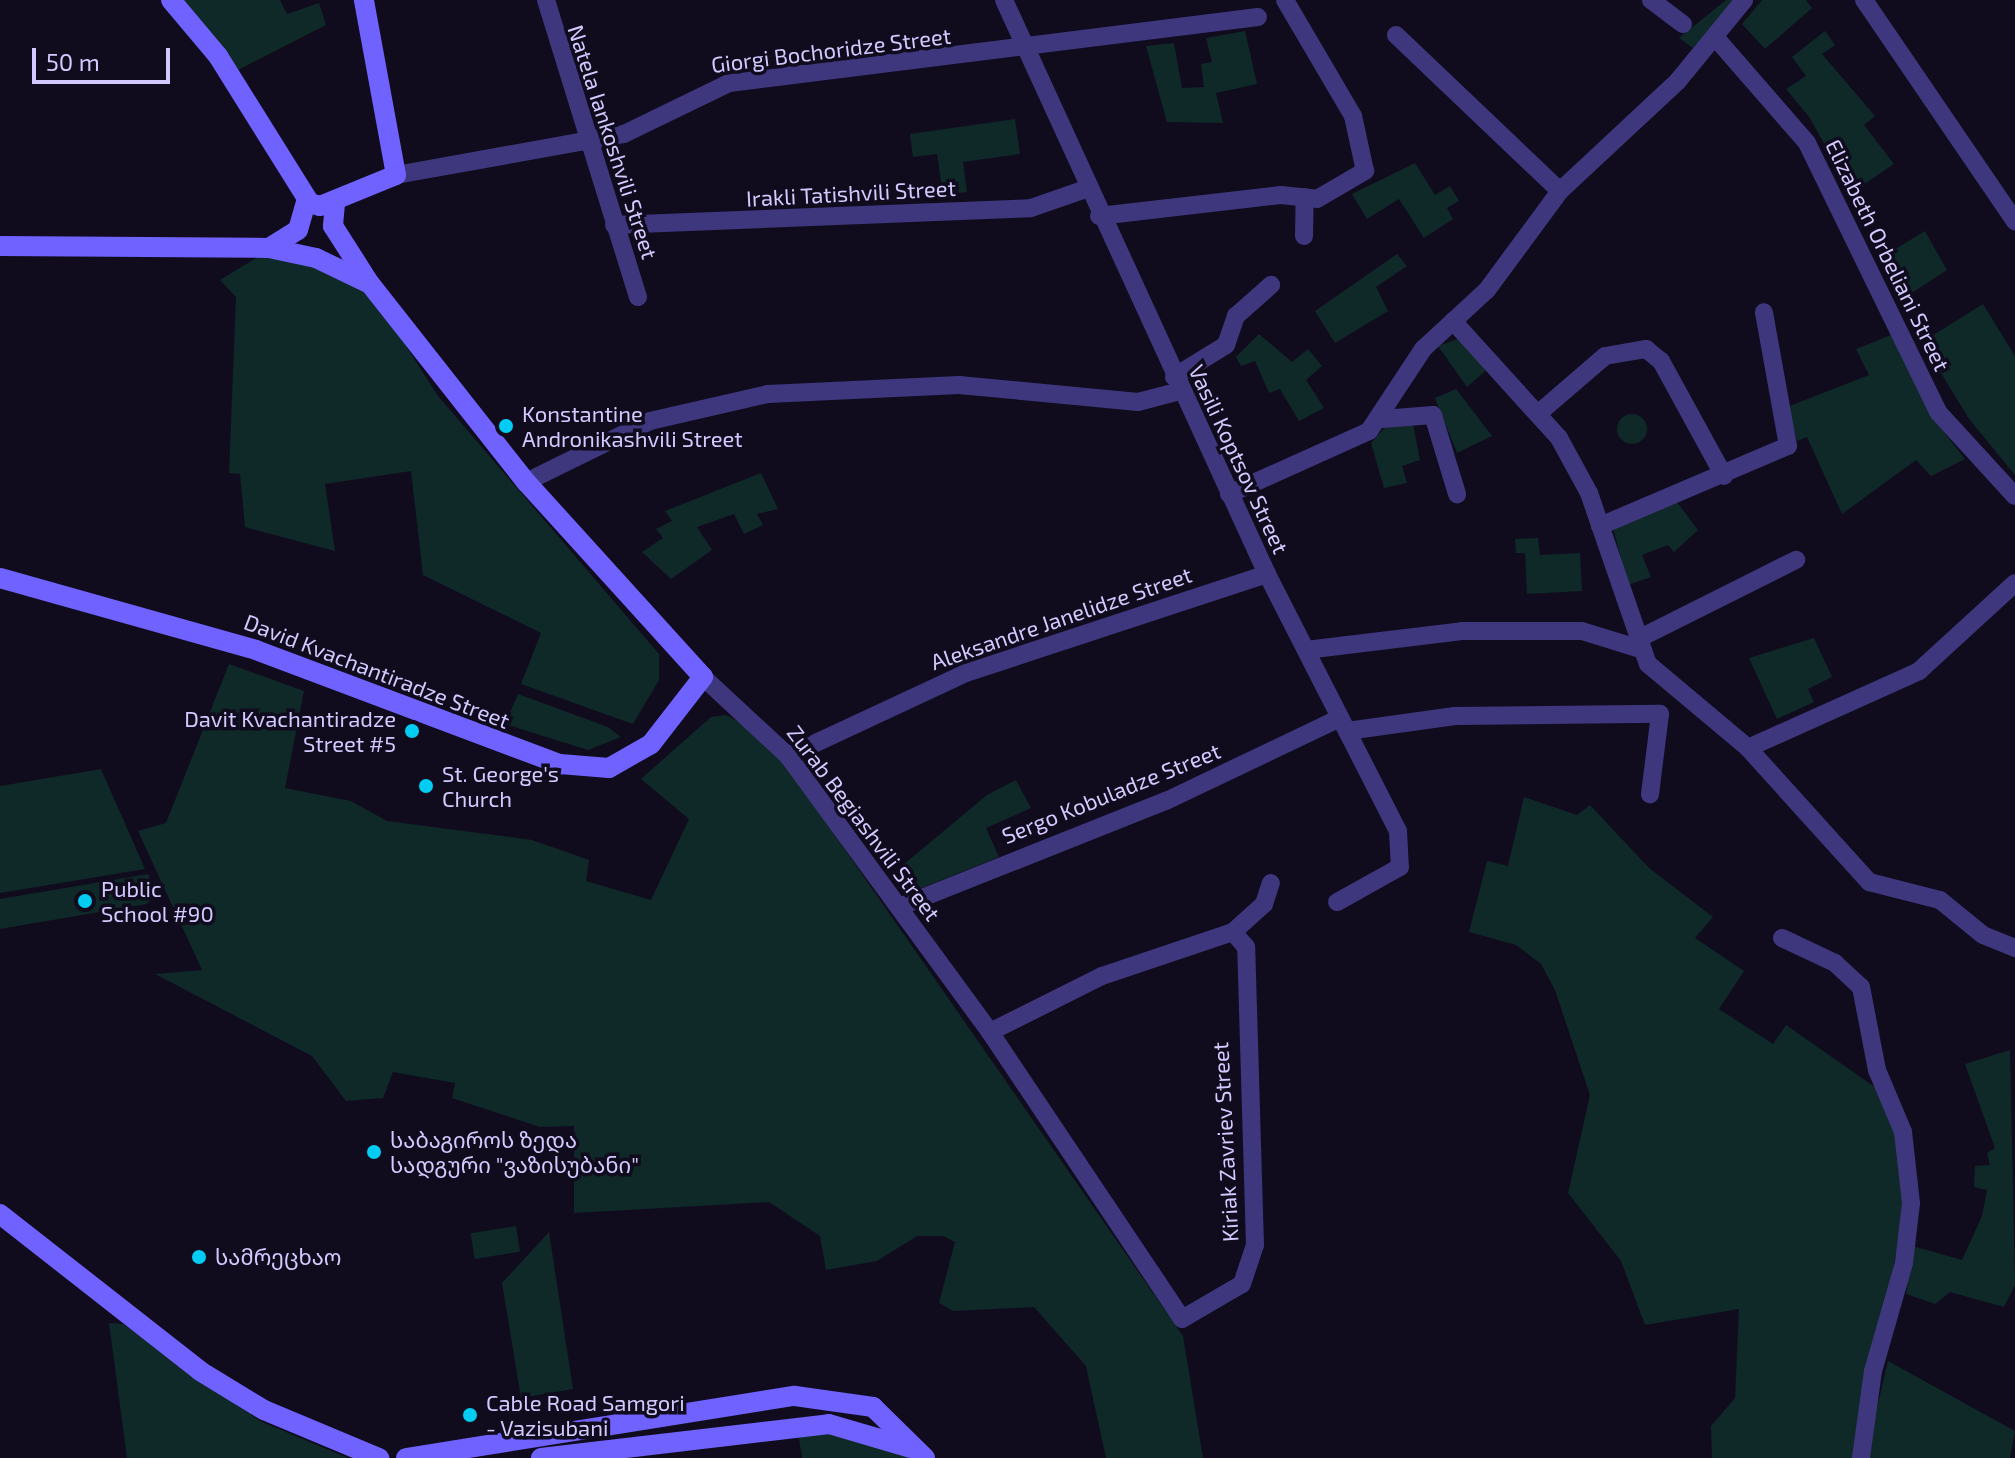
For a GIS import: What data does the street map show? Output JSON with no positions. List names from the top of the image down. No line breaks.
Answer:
{"streets":{"street":["Giorgi Bochoridze Street","Natela Iankoshvili Street","Irakli Tatishvili Street","Elizabeth Orbeliani Street","Vasili Koptsov Street","Aleksandre Janelidze Street","David Kvachantiradze Street","Sergo Kobuladze Street","Zurab Begiashvili Street","Kiriak Zavriev Street"]},"crossings":[["Giorgi Bochoridze Street","Natela Iankoshvili Street"],["Giorgi Bochoridze Street","Vasili Koptsov Street"],["Natela Iankoshvili Street","Irakli Tatishvili Street"],["Irakli Tatishvili Street","Vasili Koptsov Street"],["Vasili Koptsov Street","Aleksandre Janelidze Street"],["Vasili Koptsov Street","Sergo Kobuladze Street"],["Aleksandre Janelidze Street","Zurab Begiashvili Street"],["David Kvachantiradze Street","Zurab Begiashvili Street"],["Sergo Kobuladze Street","Zurab Begiashvili Street"],["Zurab Begiashvili Street","Kiriak Zavriev Street"]],"places":["Konstantine Andronikashvili Street","Davit Kvachantiradze Street #5","St. George's Church","Public School #90","საბაგიროს ზედა სადგური \"ვაზისუბანი\"","სამრეცხაო","Cable Road Samgori - Vazisubani"],"scale_bar":"50 m"}
